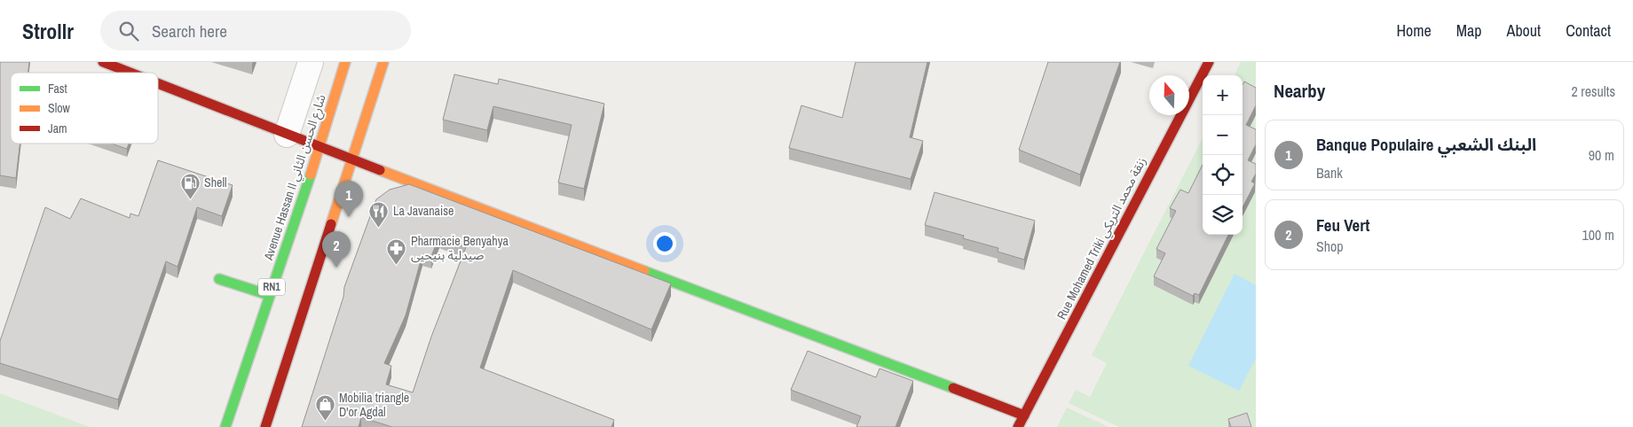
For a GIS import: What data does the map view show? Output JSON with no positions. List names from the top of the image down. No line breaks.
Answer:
{"streets":{"street":["Avenue Hassan II شارع الحسن الثاني","Rue Mohamed Triki زنقة محمد التريكي","RN1"]},"places":{"fuel station":["Shell"],"restaurant":["La Javanaise"],"pharmacy":["Pharmacie Benyahya صيدلية بنيحيى"],"shop":["Mobilia triangle D'or Agdal"]},"legend":["Fast","Slow","Jam"],"north":"top","page":{"header":"Strollr","search":"Search here","nav":["Home","Map","About","Contact"],"heading":["Nearby","2 results"],"map_buttons":["+","−"],"list":[{"mark":"1","name":"Banque Populaire البنك الشعبي","note":"Bank","value":"90 m"},{"mark":"2","name":"Feu Vert","note":"Shop","value":"100 m"}],"pins":["1","2"]}}
